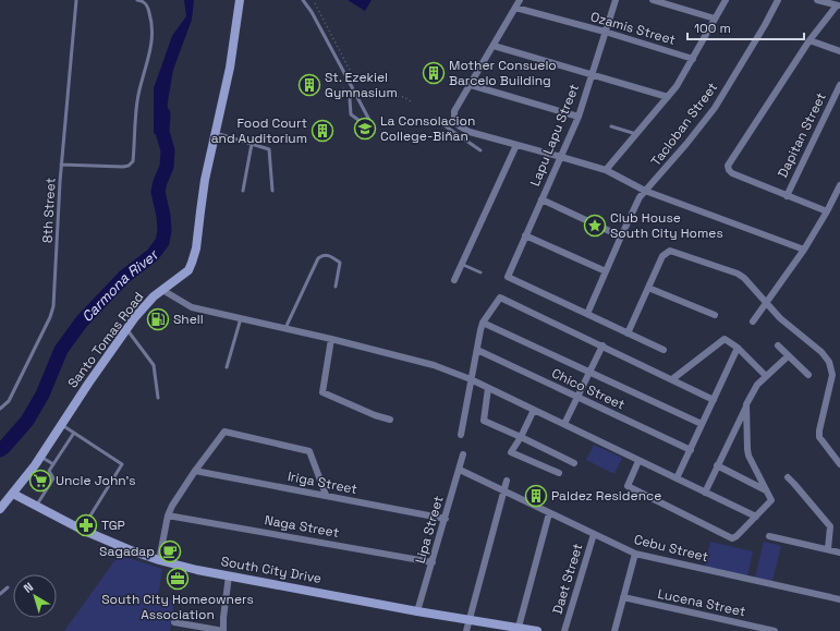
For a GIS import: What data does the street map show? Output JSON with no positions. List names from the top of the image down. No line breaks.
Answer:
{"streets":{"street":["Ozamis Street","Tacloban Street","Lapu Lapu Street","Dapitan Street","Santo Tomas Road","Chico Street","Iriga Street","Naga Street","Lipa Street","Cebu Street","South City Drive","Daet Street","Lucena Street"],"lane":["8th Street"]},"crossings":[["Ozamis Street","Lapu Lapu Street"],["Tacloban Street","Lapu Lapu Street"],["Santo Tomas Road","South City Drive"],["Iriga Street","Lipa Street"],["Naga Street","Lipa Street"],["Lipa Street","Cebu Street"],["Lipa Street","South City Drive"],["Cebu Street","Daet Street"]],"water":["Carmona River"],"places":{"building":["Mother Consuelo Barcelo Building","St. Ezekiel Gymnasium","Food Court and Auditorium","Paldez Residence"],"school or university":["La Consolacion College-Biñan"],"place":["Club House South City Homes"],"fuel station":["Shell"],"supermarket":["Uncle John's"],"pharmacy":["TGP"],"cafe":["Sagadap"],"office":["South City Homeowners Association"]},"scale_bar":"100 m","north":"top left"}
